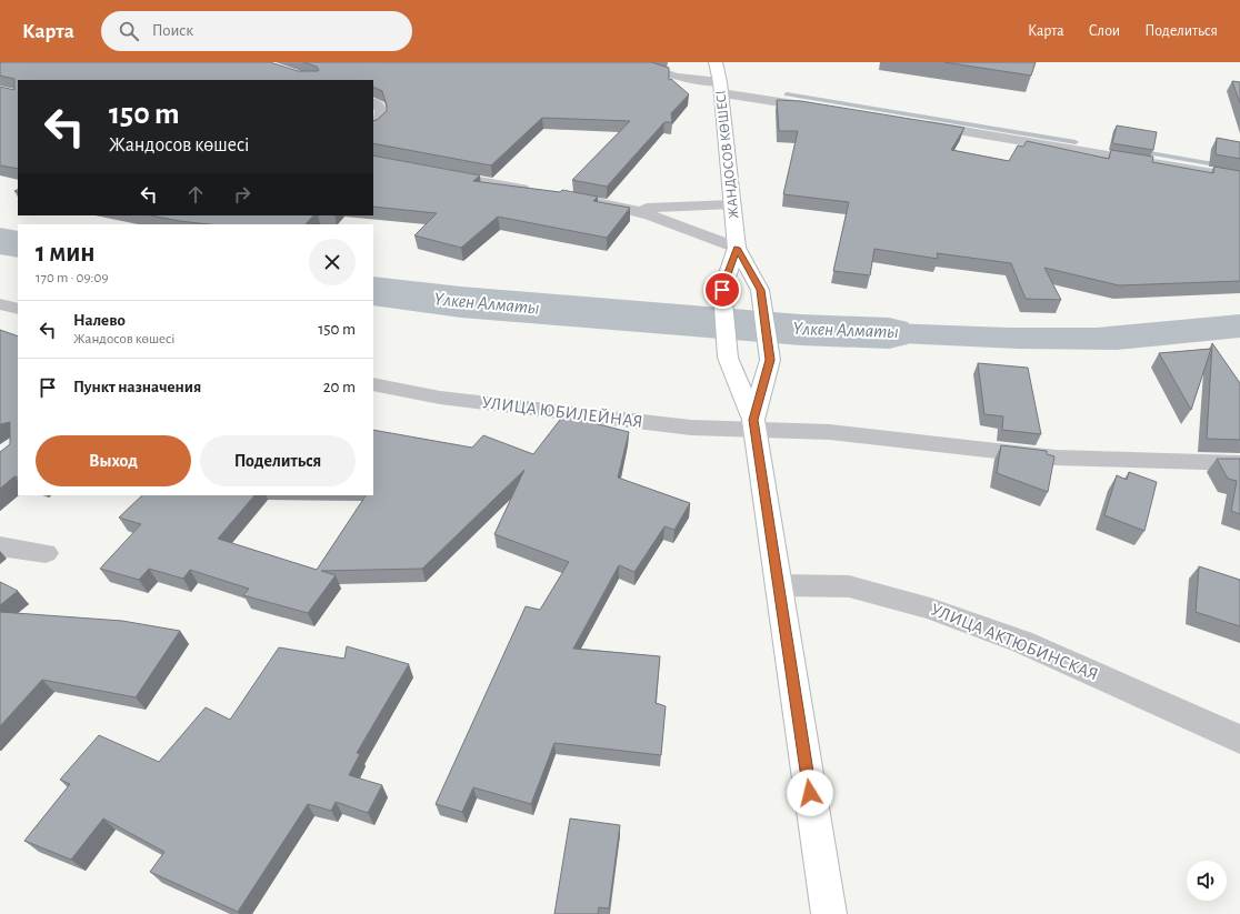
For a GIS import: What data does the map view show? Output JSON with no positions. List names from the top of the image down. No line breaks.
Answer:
{"streets":{"main road":["ЖАНДОСОВ КӨШЕСІ"],"street":["УЛИЦА ЮБИЛЕЙНАЯ","УЛИЦА АКТЮБИНСКАЯ"]},"crossings":[["ЖАНДОСОВ КӨШЕСІ","УЛИЦА ЮБИЛЕЙНАЯ"],["ЖАНДОСОВ КӨШЕСІ","УЛИЦА АКТЮБИНСКАЯ"]],"water":["Үлкен Алматы"],"page":{"header":"Карта","search":"Поиск","nav":["Карта","Слои","Поделиться"],"turn":["150 m","Жандосов көшесі"],"heading":["1 мин","170 m · 09:09"],"list":[{"name":"Налево","note":"Жандосов көшесі","value":"150 m"},{"name":"Пункт назначения","value":"20 m"}],"buttons":["Выход","Поделиться"]}}
